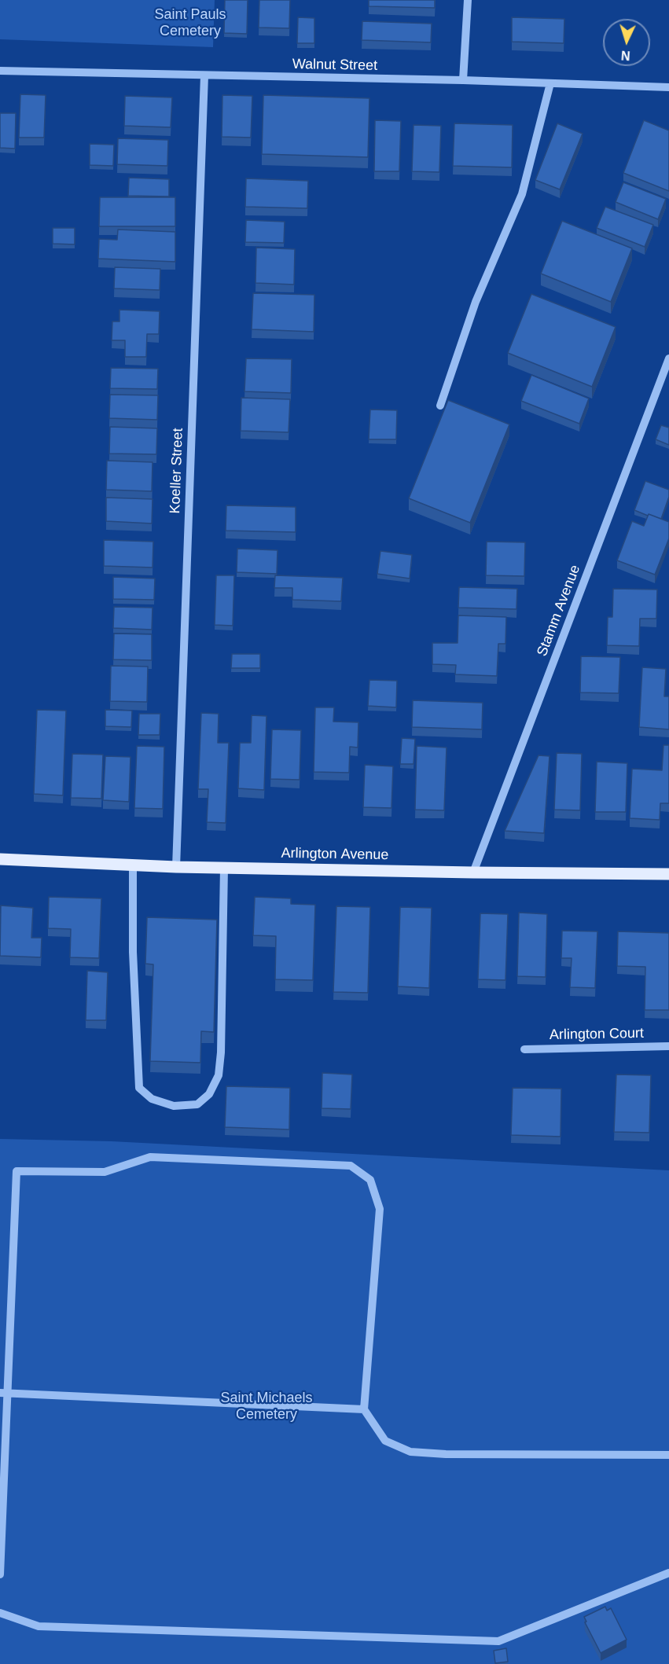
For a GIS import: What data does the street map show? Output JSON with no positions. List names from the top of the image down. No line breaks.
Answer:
{"streets":{"main road":["Arlington Avenue"],"street":["Walnut Street","Koeller Street","Stamm Avenue","Arlington Court"]},"crossings":[["Walnut Street","Koeller Street"],["Koeller Street","Arlington Avenue"],["Stamm Avenue","Arlington Avenue"]],"parks":["Saint Pauls Cemetery","Saint Michaels Cemetery"],"north":"bottom"}
